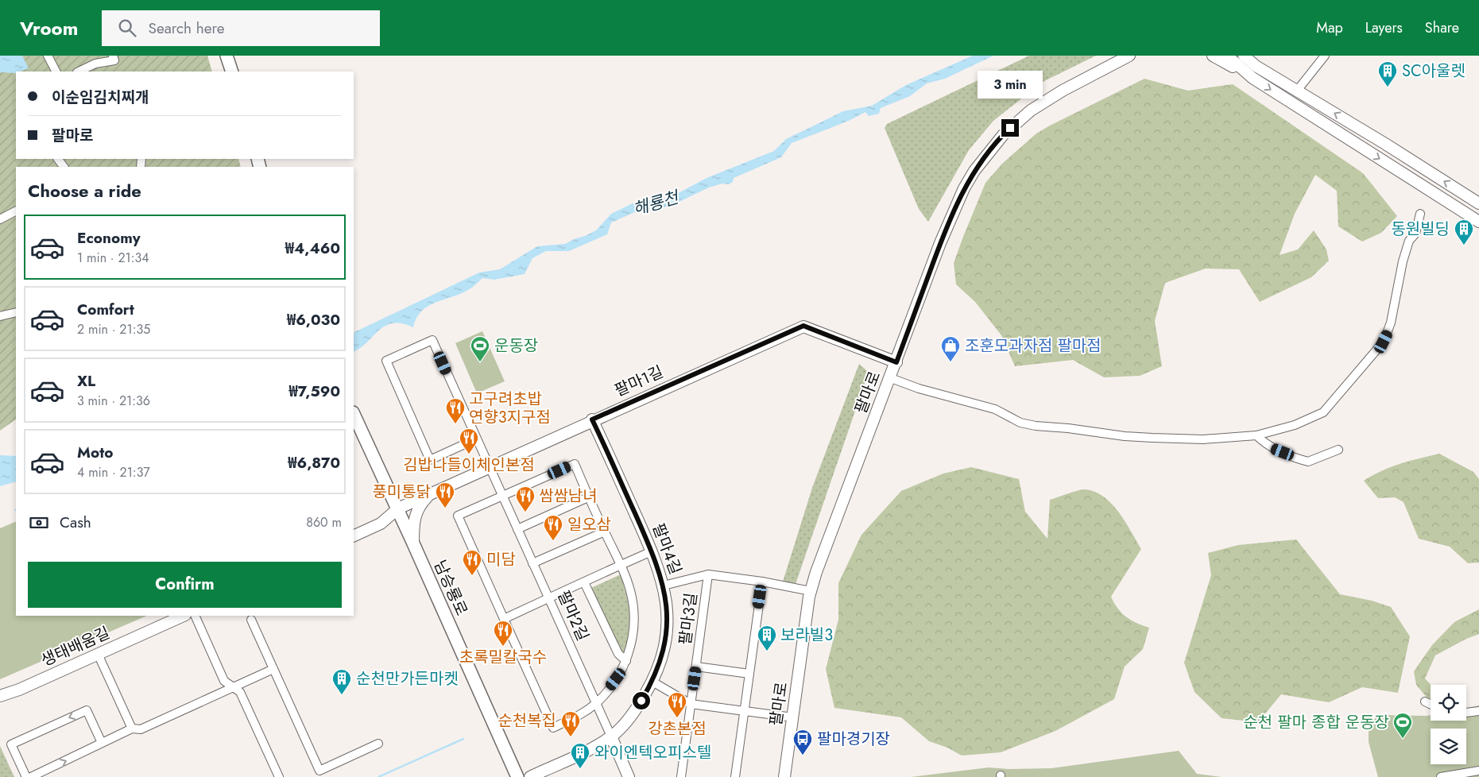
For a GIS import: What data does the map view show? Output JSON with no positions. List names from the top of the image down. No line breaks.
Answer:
{"streets":{"main road":["팔마1길","팔마로","팔마4길","남승룡로","팔마2길","생태배움길"],"street":["팔마3길"]},"crossings":[["팔마1길","팔마로"],["팔마1길","팔마4길"],["팔마1길","남승룡로"],["팔마1길","팔마2길"],["팔마4길","팔마2길"]],"water":["해룡천"],"places":{"building":["SC아울렛","동원빌딩","보라빌3","순천만가든마켓","와이엔텍오피스텔"],"sports":["운동장","순천 팔마 종합 운동장"],"shop":["조훈모과자점 팔마점"],"restaurant":["고구려초밥 연향3지구점","김밥나들이체인본점","풍미통닭","쌈쌈남녀","일오삼","미담","초록밀칼국수","강촌본점","순천복집"],"bus stop":["팔마경기장"]},"page":{"header":"Vroom","search":"Search here","nav":["Map","Layers","Share"],"bubble":"3 min","banner":["이순임김치찌개","팔마로"],"heading":"Choose a ride","list":[{"name":"Economy","note":"1 min · 21:34","value":"₩4,460"},{"name":"Comfort","note":"2 min · 21:35","value":"₩6,030"},{"name":"XL","note":"3 min · 21:36","value":"₩7,590"},{"name":"Moto","note":"4 min · 21:37","value":"₩6,870"}],"pay":["Cash","860 m"],"buttons":"Confirm"}}
